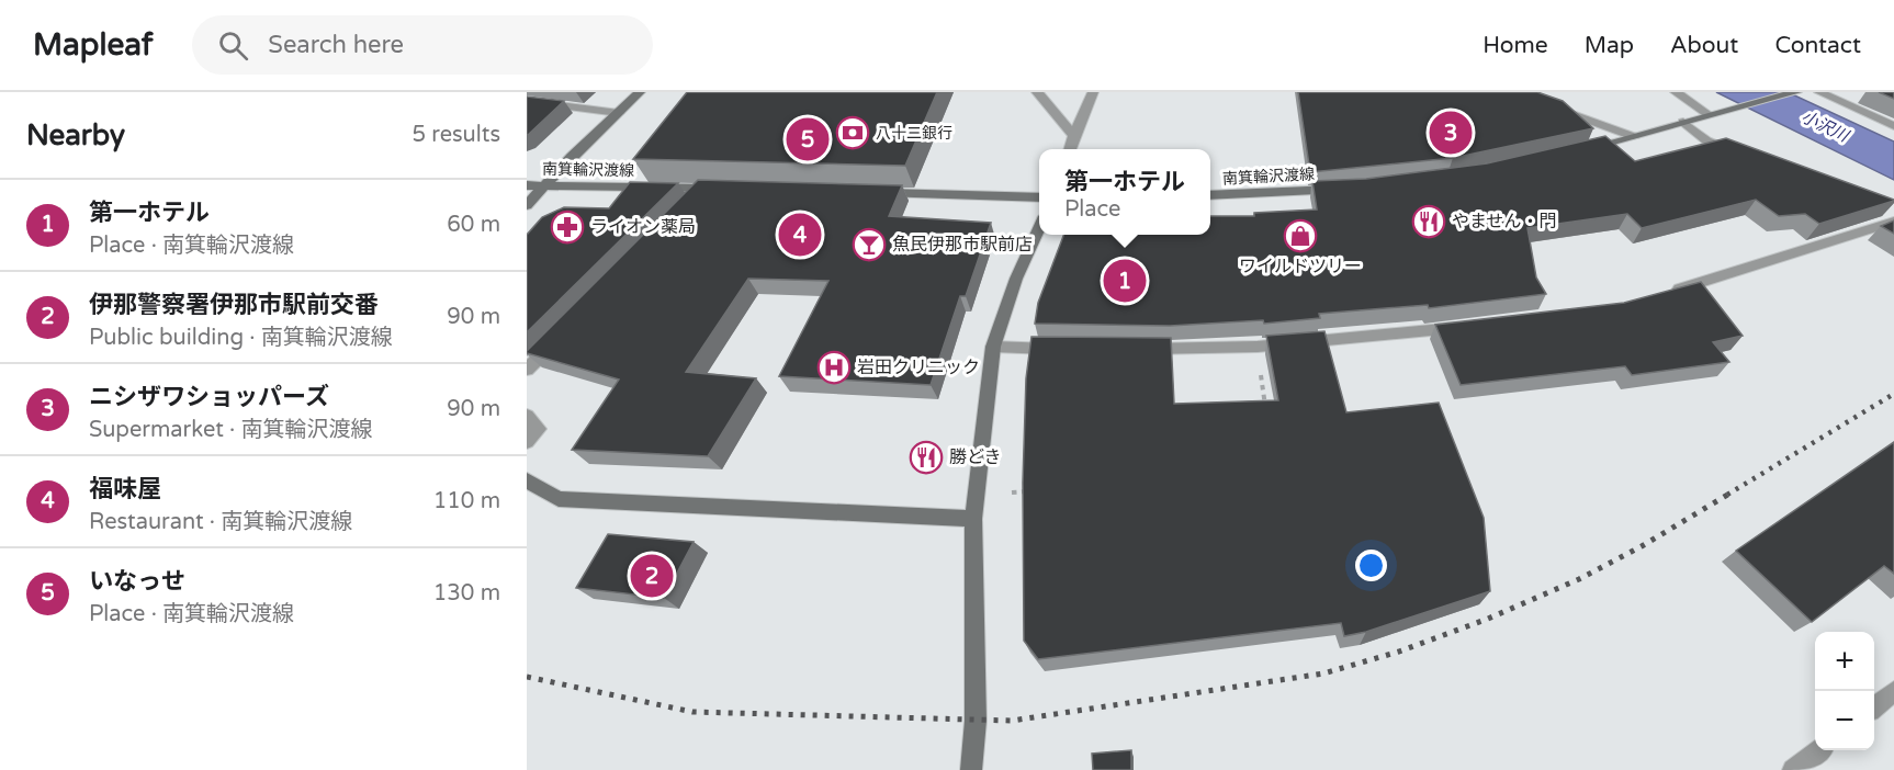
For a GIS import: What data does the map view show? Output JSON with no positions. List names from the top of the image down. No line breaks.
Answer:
{"streets":{"main road":["南箕輪沢渡線"]},"water":["小沢川"],"places":{"bank":["八十二銀行"],"restaurant":["やません・門","勝どき"],"pharmacy":["ライオン薬局"],"shop":["ワイルドツリー"],"bar":["魚民伊那市駅前店"],"hospital":["岩田クリニック"]},"page":{"header":"Mapleaf","search":"Search here","nav":["Home","Map","About","Contact"],"heading":["Nearby","5 results"],"pins":["3","5","4","1","2"],"popup":["第一ホテル","Place"],"list":[{"mark":"1","name":"第一ホテル","note":"Place · 南箕輪沢渡線","value":"60 m"},{"mark":"2","name":"伊那警察署伊那市駅前交番","note":"Public building · 南箕輪沢渡線","value":"90 m"},{"mark":"3","name":"ニシザワショッパーズ","note":"Supermarket · 南箕輪沢渡線","value":"90 m"},{"mark":"4","name":"福味屋","note":"Restaurant · 南箕輪沢渡線","value":"110 m"},{"mark":"5","name":"いなっせ","note":"Place · 南箕輪沢渡線","value":"130 m"}],"map_buttons":["+","−"]}}
